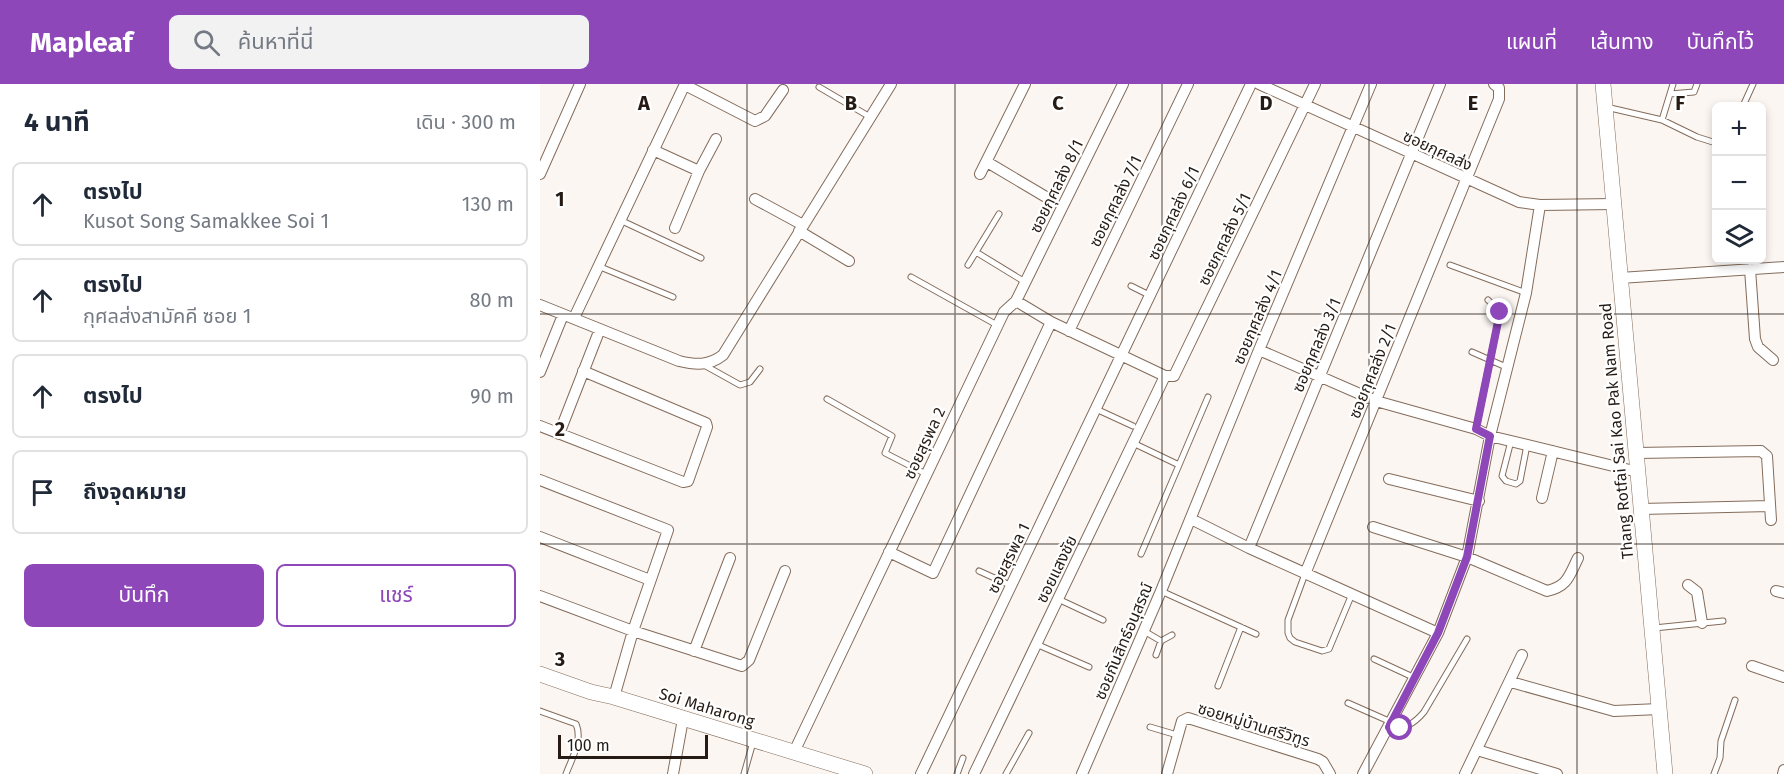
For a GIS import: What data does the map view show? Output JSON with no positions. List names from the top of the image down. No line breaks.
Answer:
{"streets":{"main road":["Thang Rotfai Sai Kao Pak Nam Road","Soi Maharong"],"street":["ซอยกุศลส่ง","ซอยกุศลส่ง 8/1","ซอยกุศลส่ง 7/1","ซอยกุศลส่ง 6/1","ซอยกุศลส่ง 5/1","ซอยกุศลส่ง 4/1","ซอยกุศลส่ง 3/1","ซอยกุศลส่ง 2/1","ซอยสุรพล 2","ซอยสุรพล 1","ซอยแสงชัย","ซอยกันสิทธ์อนุสรณ์","ซอยหมู่บ้านศรีวิฑูร"]},"crossings":[["ซอยกุศลส่ง","ซอยกุศลส่ง 5/1"],["ซอยกุศลส่ง","ซอยกุศลส่ง 4/1"],["ซอยกุศลส่ง","ซอยกุศลส่ง 3/1"],["ซอยกุศลส่ง","ซอยกุศลส่ง 2/1"],["ซอยกุศลส่ง","Thang Rotfai Sai Kao Pak Nam Road"],["ซอยกุศลส่ง 8/1","ซอยสุรพล 2"],["ซอยกุศลส่ง 6/1","ซอยสุรพล 1"],["ซอยกุศลส่ง 5/1","ซอยแสงชัย"],["ซอยกุศลส่ง 4/1","ซอยกันสิทธ์อนุสรณ์"],["ซอยสุรพล 2","Soi Maharong"]],"scale_bar":"100 m","page":{"header":"Mapleaf","search":"ค้นหาที่นี่","nav":["แผนที่","เส้นทาง","บันทึกไว้"],"heading":["4 นาที","เดิน · 300 m"],"map_buttons":["+","−"],"list":[["ตรงไป","Kusot Song Samakkee Soi 1","130 m"],["ตรงไป","กุศลส่งสามัคคี ซอย 1","80 m"],["ตรงไป","90 m"],"ถึงจุดหมาย"],"buttons":["บันทึก","แชร์"],"scale":"100 m"},"grid":{"columns":["A","B","C","D","E","F"],"rows":["1","2","3"]}}
